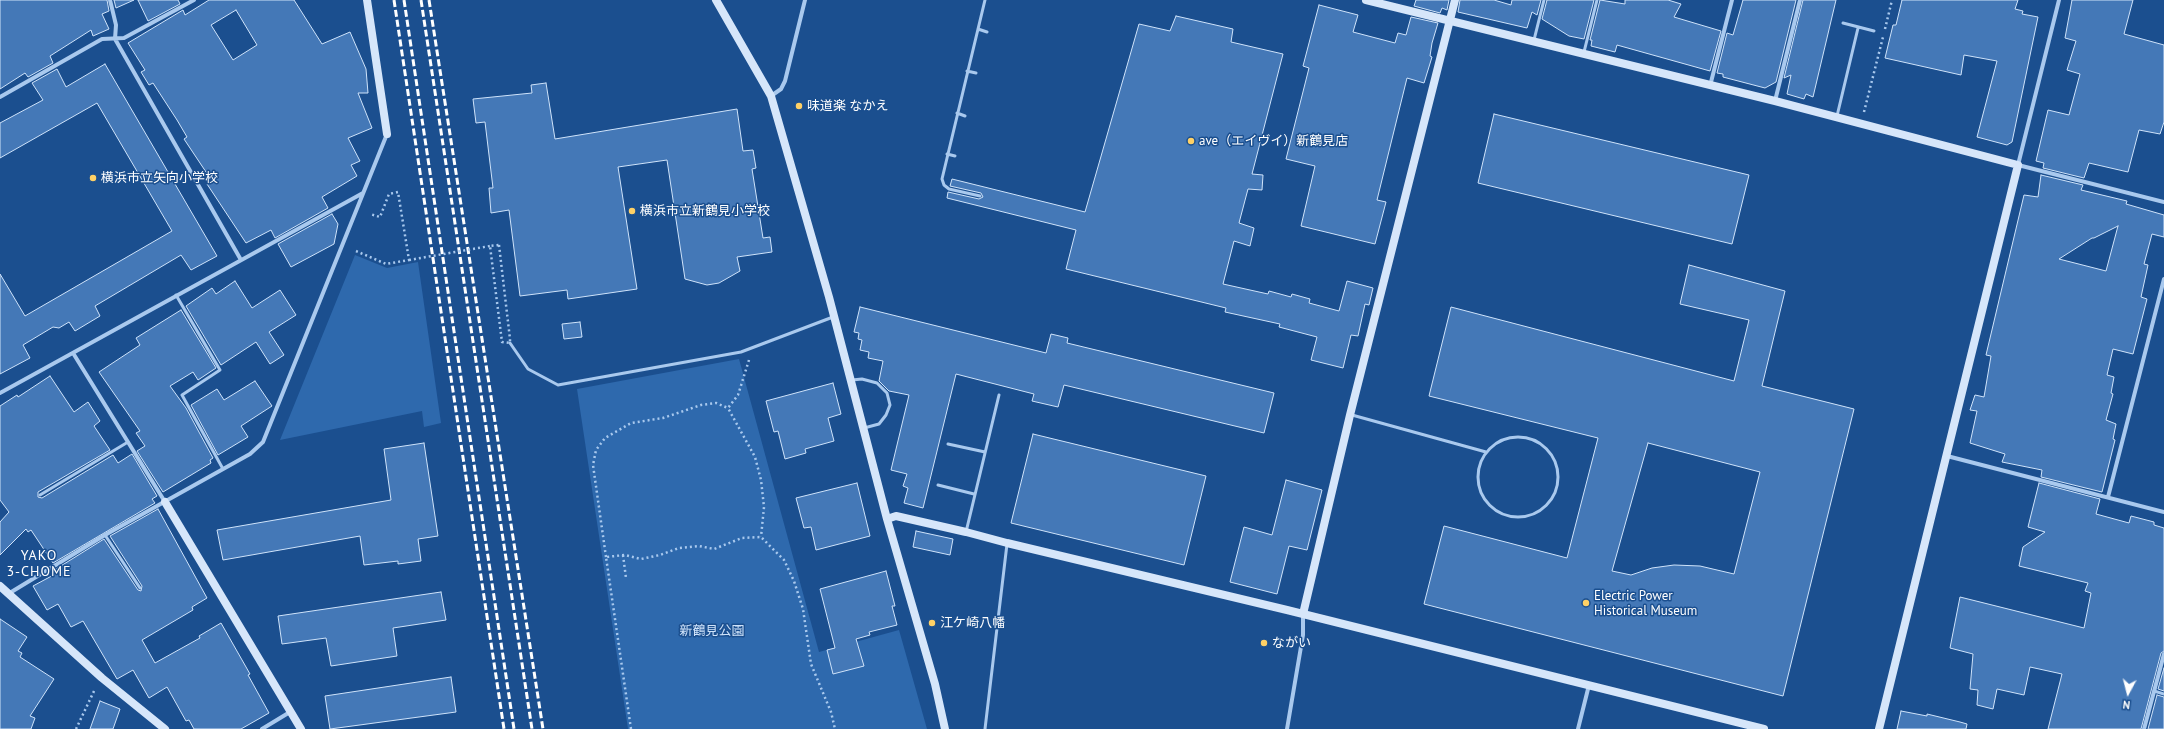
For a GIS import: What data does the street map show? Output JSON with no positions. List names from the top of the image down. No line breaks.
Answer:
{"districts":["YAKO 3-CHOME"],"parks":["新鶴見公園"],"places":["味道楽 なかえ","ave（エイヴイ）新鶴見店","横浜市立矢向小学校","横浜市立新鶴見小学校","Electric Power Historical Museum","江ケ崎八幡","ながい"],"north":"bottom"}
